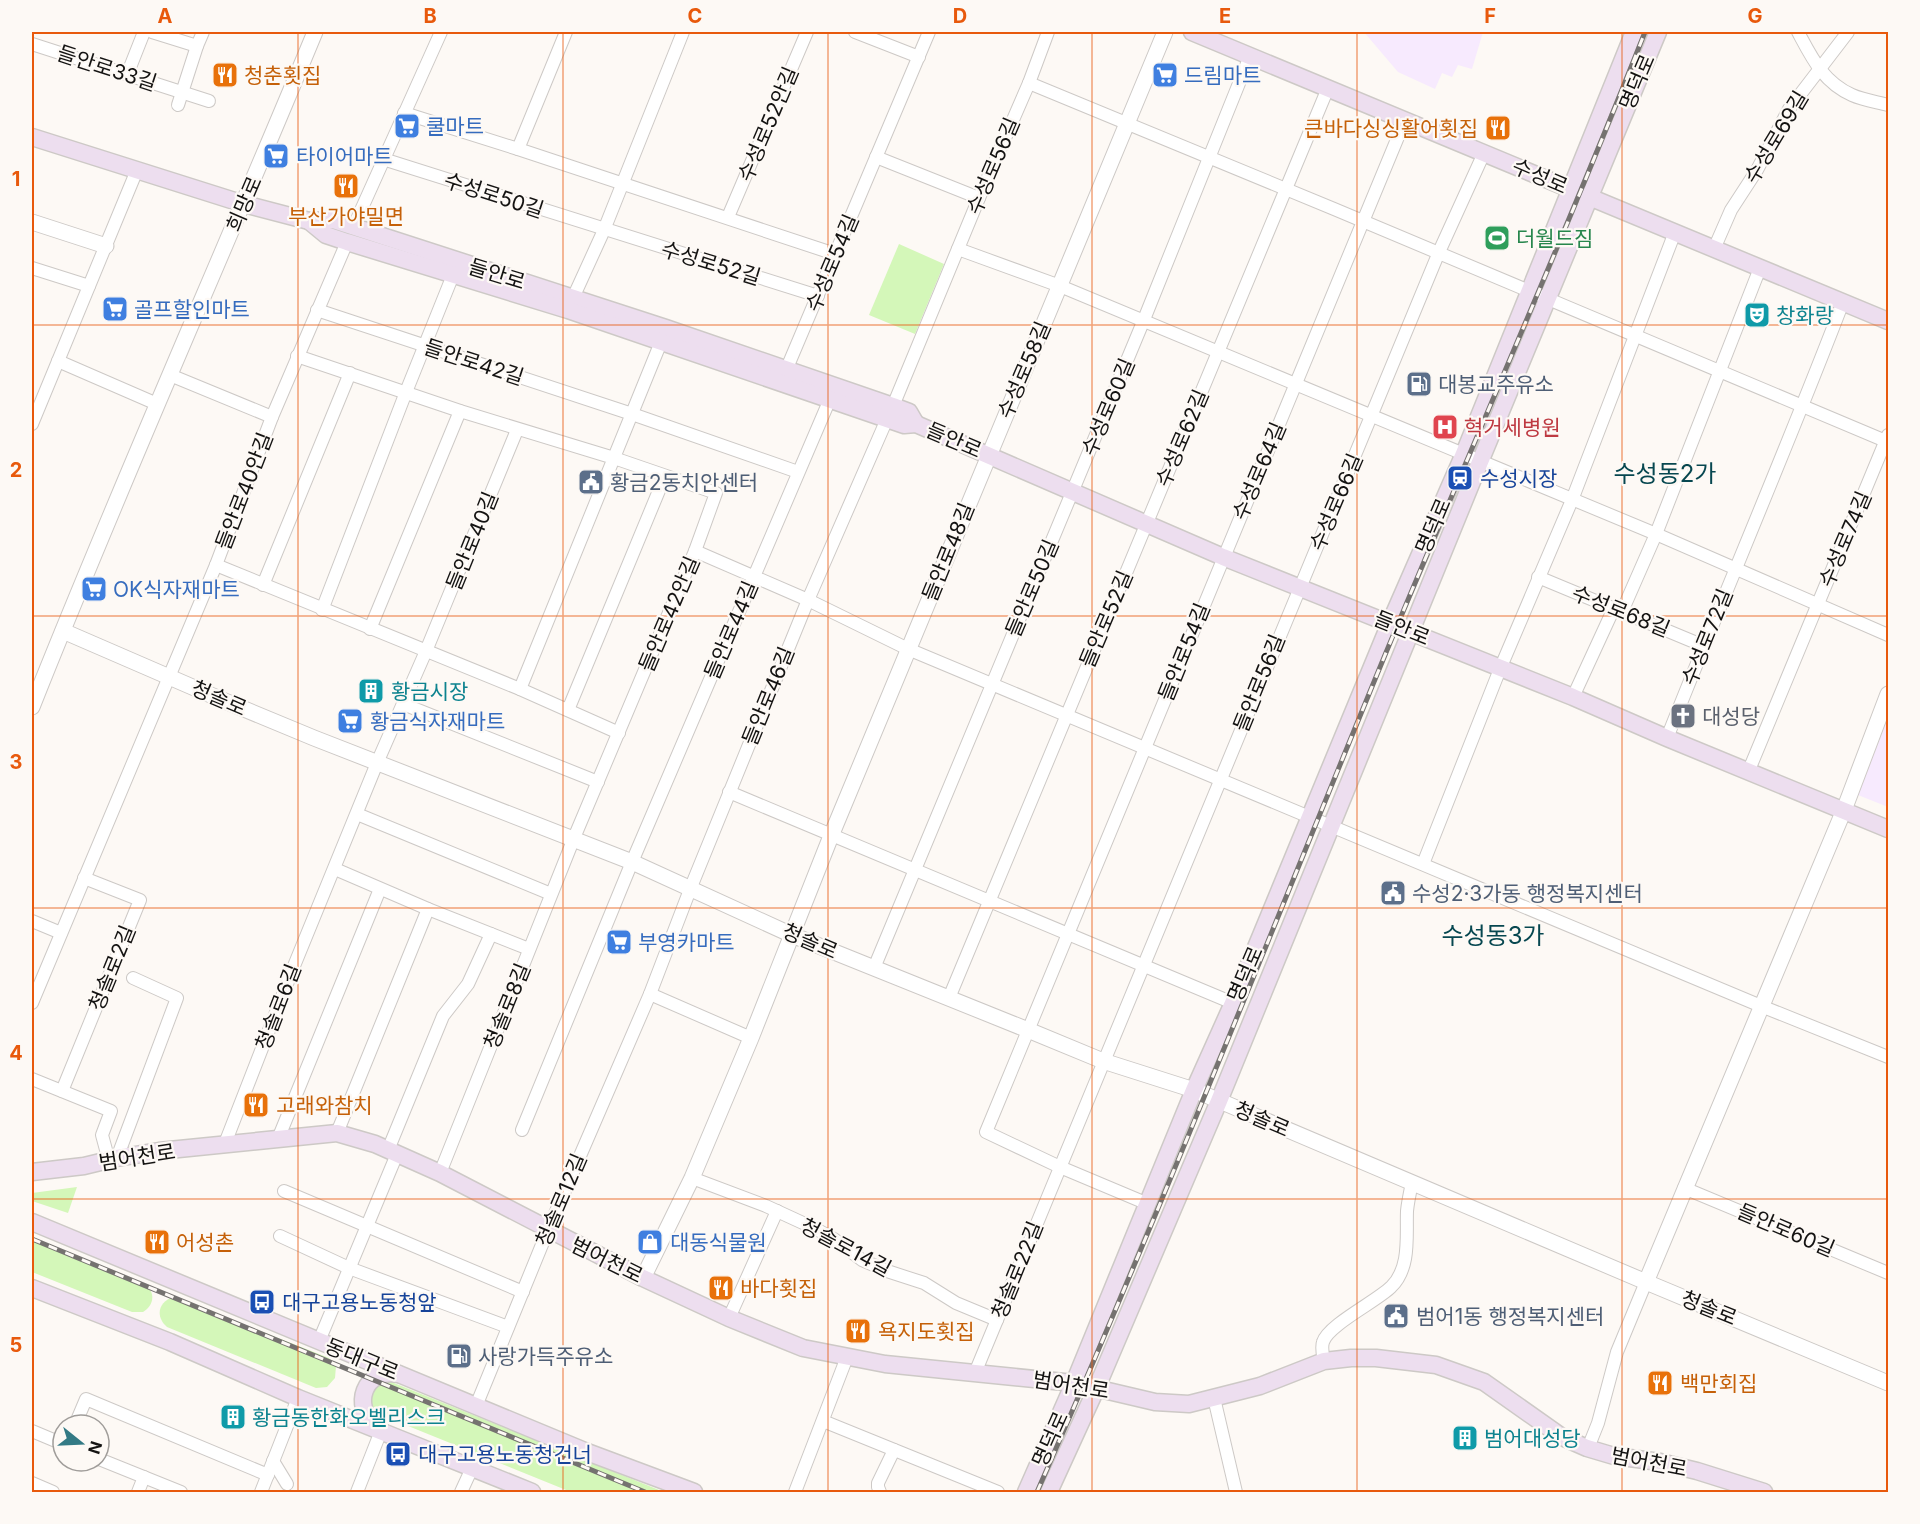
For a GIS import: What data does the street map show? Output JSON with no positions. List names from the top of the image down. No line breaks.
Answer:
{"streets":{"main road":["명덕로","수성로","들안로","범어천로","동대구로"],"street":["들안로33길","수성로52안길","수성로69길","수성로56길","수성로50길","희망로","수성로52길","수성로54길","들안로42길","수성로58길","수성로60길","수성로62길","수성로64길","들안로40안길","수성로66길","수성로74길","들안로40길","들안로48길","들안로50길","수성로68길","들안로42안길","들안로52길","들안로44길","수성로72길","들안로54길","들안로56길","들안로46길","청솔로","청솔로2길","청솔로8길","청솔로6길","청솔로12길","들안로60길","청솔로14길","청솔로22길"]},"crossings":[["명덕로","수성로"],["명덕로","들안로"],["명덕로","청솔로"],["명덕로","범어천로"],["수성로69길","수성로"],["수성로56길","들안로"],["수성로56길","들안로46길"],["수성로","수성로60길"],["수성로","수성로62길"],["수성로","수성로64길"],["수성로","수성로66길"],["수성로","수성로72길"],["수성로50길","수성로52길"],["희망로","들안로"],["희망로","청솔로"],["수성로52길","수성로54길"],["수성로54길","들안로"],["들안로","수성로58길"],["들안로","수성로60길"],["들안로","수성로62길"],["들안로","수성로64길"],["들안로","수성로66길"],["들안로","수성로74길"],["들안로","들안로48길"],["들안로","들안로50길"],["들안로","들안로52길"],["들안로","들안로44길"],["들안로","수성로72길"],["들안로","들안로54길"],["들안로","들안로56길"],["들안로","들안로46길"],["들안로42길","들안로44길"],["수성로58길","들안로48길"],["수성로60길","들안로50길"],["수성로62길","들안로52길"],["수성로64길","들안로54길"],["들안로40안길","청솔로"],["수성로66길","들안로56길"],["수성로74길","수성로72길"],["들안로48길","청솔로"],["들안로50길","청솔로"],["수성로68길","수성로72길"],["들안로42안길","청솔로"],["들안로42안길","청솔로8길"],["들안로52길","청솔로"],["들안로44길","청솔로"],["들안로54길","청솔로"],["들안로54길","청솔로22길"],["들안로56길","청솔로"],["들안로56길","청솔로22길"],["들안로46길","청솔로"],["들안로46길","청솔로12길"],["청솔로","청솔로8길"],["청솔로","청솔로6길"],["청솔로","청솔로12길"],["청솔로","청솔로22길"],["청솔로8길","범어천로"],["청솔로6길","범어천로"],["범어천로","청솔로12길"],["범어천로","청솔로22길"],["청솔로12길","동대구로"],["청솔로14길","청솔로22길"]],"districts":["수성동2가","수성동3가"],"places":{"restaurant":["청춘횟집","큰바다싱싱활어횟집","부산가야밀면","고래와참치","어성촌","바다횟집","욕지도횟집","백만회집"],"supermarket":["드림마트","쿨마트","타이어마트","골프할인마트","OK식자재마트","황금식자재마트","부영카마트"],"sports":["더월드짐"],"theatre":["창화랑"],"fuel station":["대봉교주유소","사랑가득주유소"],"hospital":["혁거세병원"],"station":["수성시장"],"public building":["황금2동치안센터","수성2·3가동 행정복지센터","범어1동 행정복지센터"],"building":["황금시장","황금동한화오벨리스크","범어대성당"],"church":["대성당"],"shop":["대동식물원"],"bus stop":["대구고용노동청앞","대구고용노동청건너"]},"north":"right","grid":{"columns":["A","B","C","D","E","F","G"],"rows":["1","2","3","4","5"]}}
